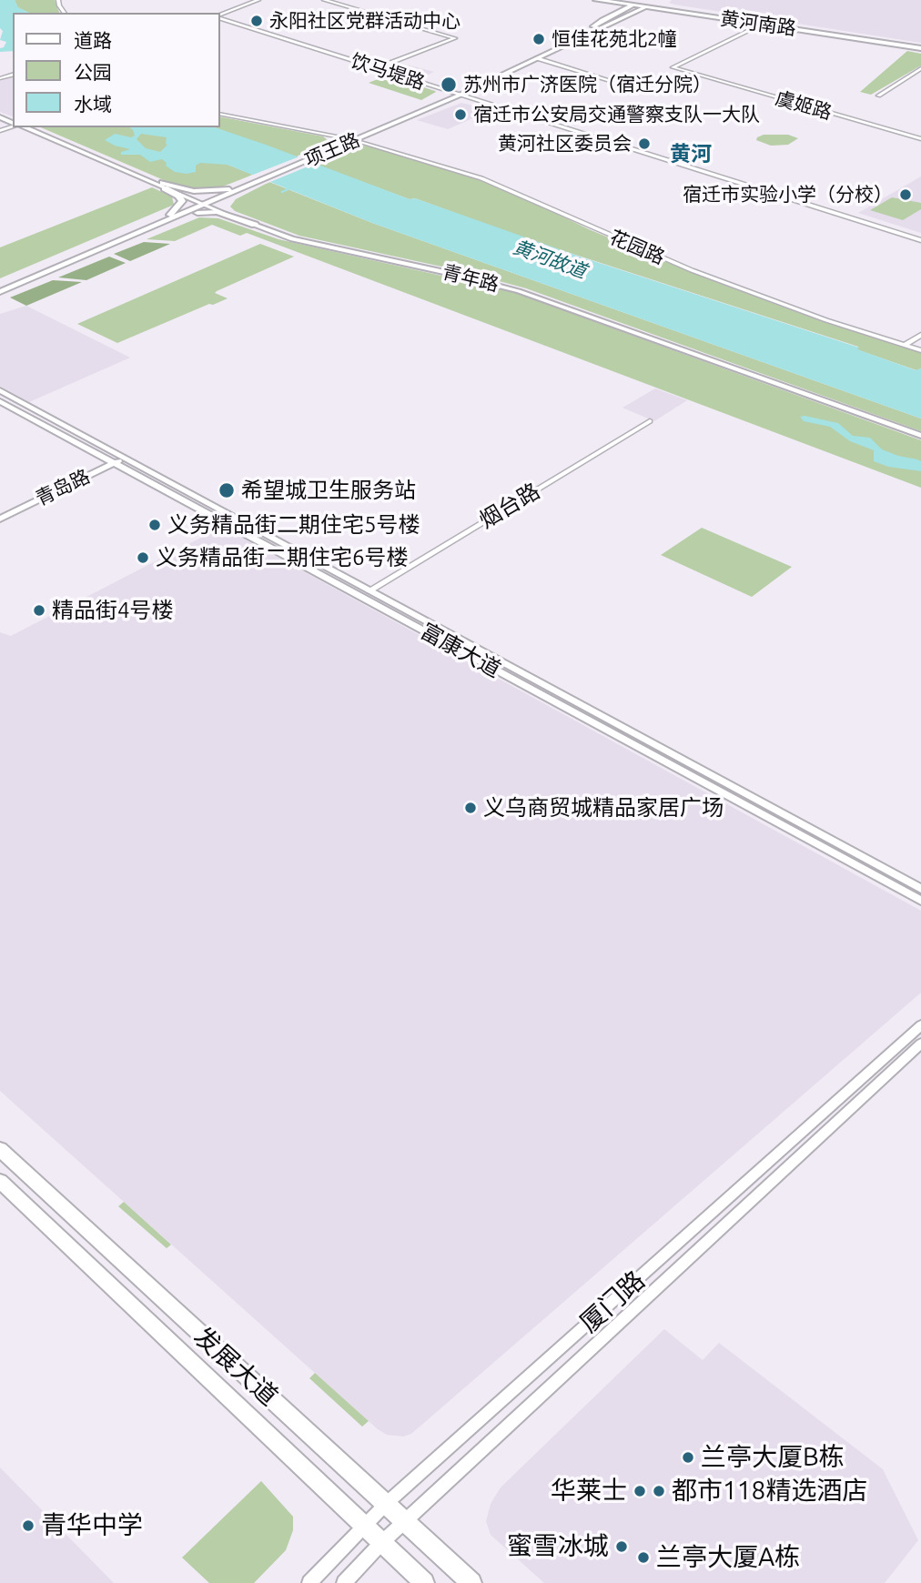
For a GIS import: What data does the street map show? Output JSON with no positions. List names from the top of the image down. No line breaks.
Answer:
{"streets":{"main road":["黄河南路","项王路","发展大道"],"street":["饮马堤路","虞姬路","花园路","青年路","青岛路","烟台路","富康大道","厦门路"]},"crossings":[["黄河南路","虞姬路"],["黄河南路","项王路"],["饮马堤路","项王路"],["项王路","花园路"],["项王路","青年路"],["青岛路","富康大道"],["烟台路","富康大道"],["厦门路","发展大道"]],"districts":["黄河"],"water":["黄河故道"],"places":["永阳社区党群活动中心","恒佳花苑北2幢","苏州市广济医院（宿迁分院）","宿迁市公安局交通警察支队一大队","黄河社区委员会","宿迁市实验小学（分校）","希望城卫生服务站","义务精品街二期住宅5号楼","义务精品街二期住宅6号楼","精品街4号楼","义乌商贸城精品家居广场","兰亭大厦B栋","华莱士","都市118精选酒店","青华中学","蜜雪冰城","兰亭大厦A栋"],"legend":["道路","公园","水域"]}
